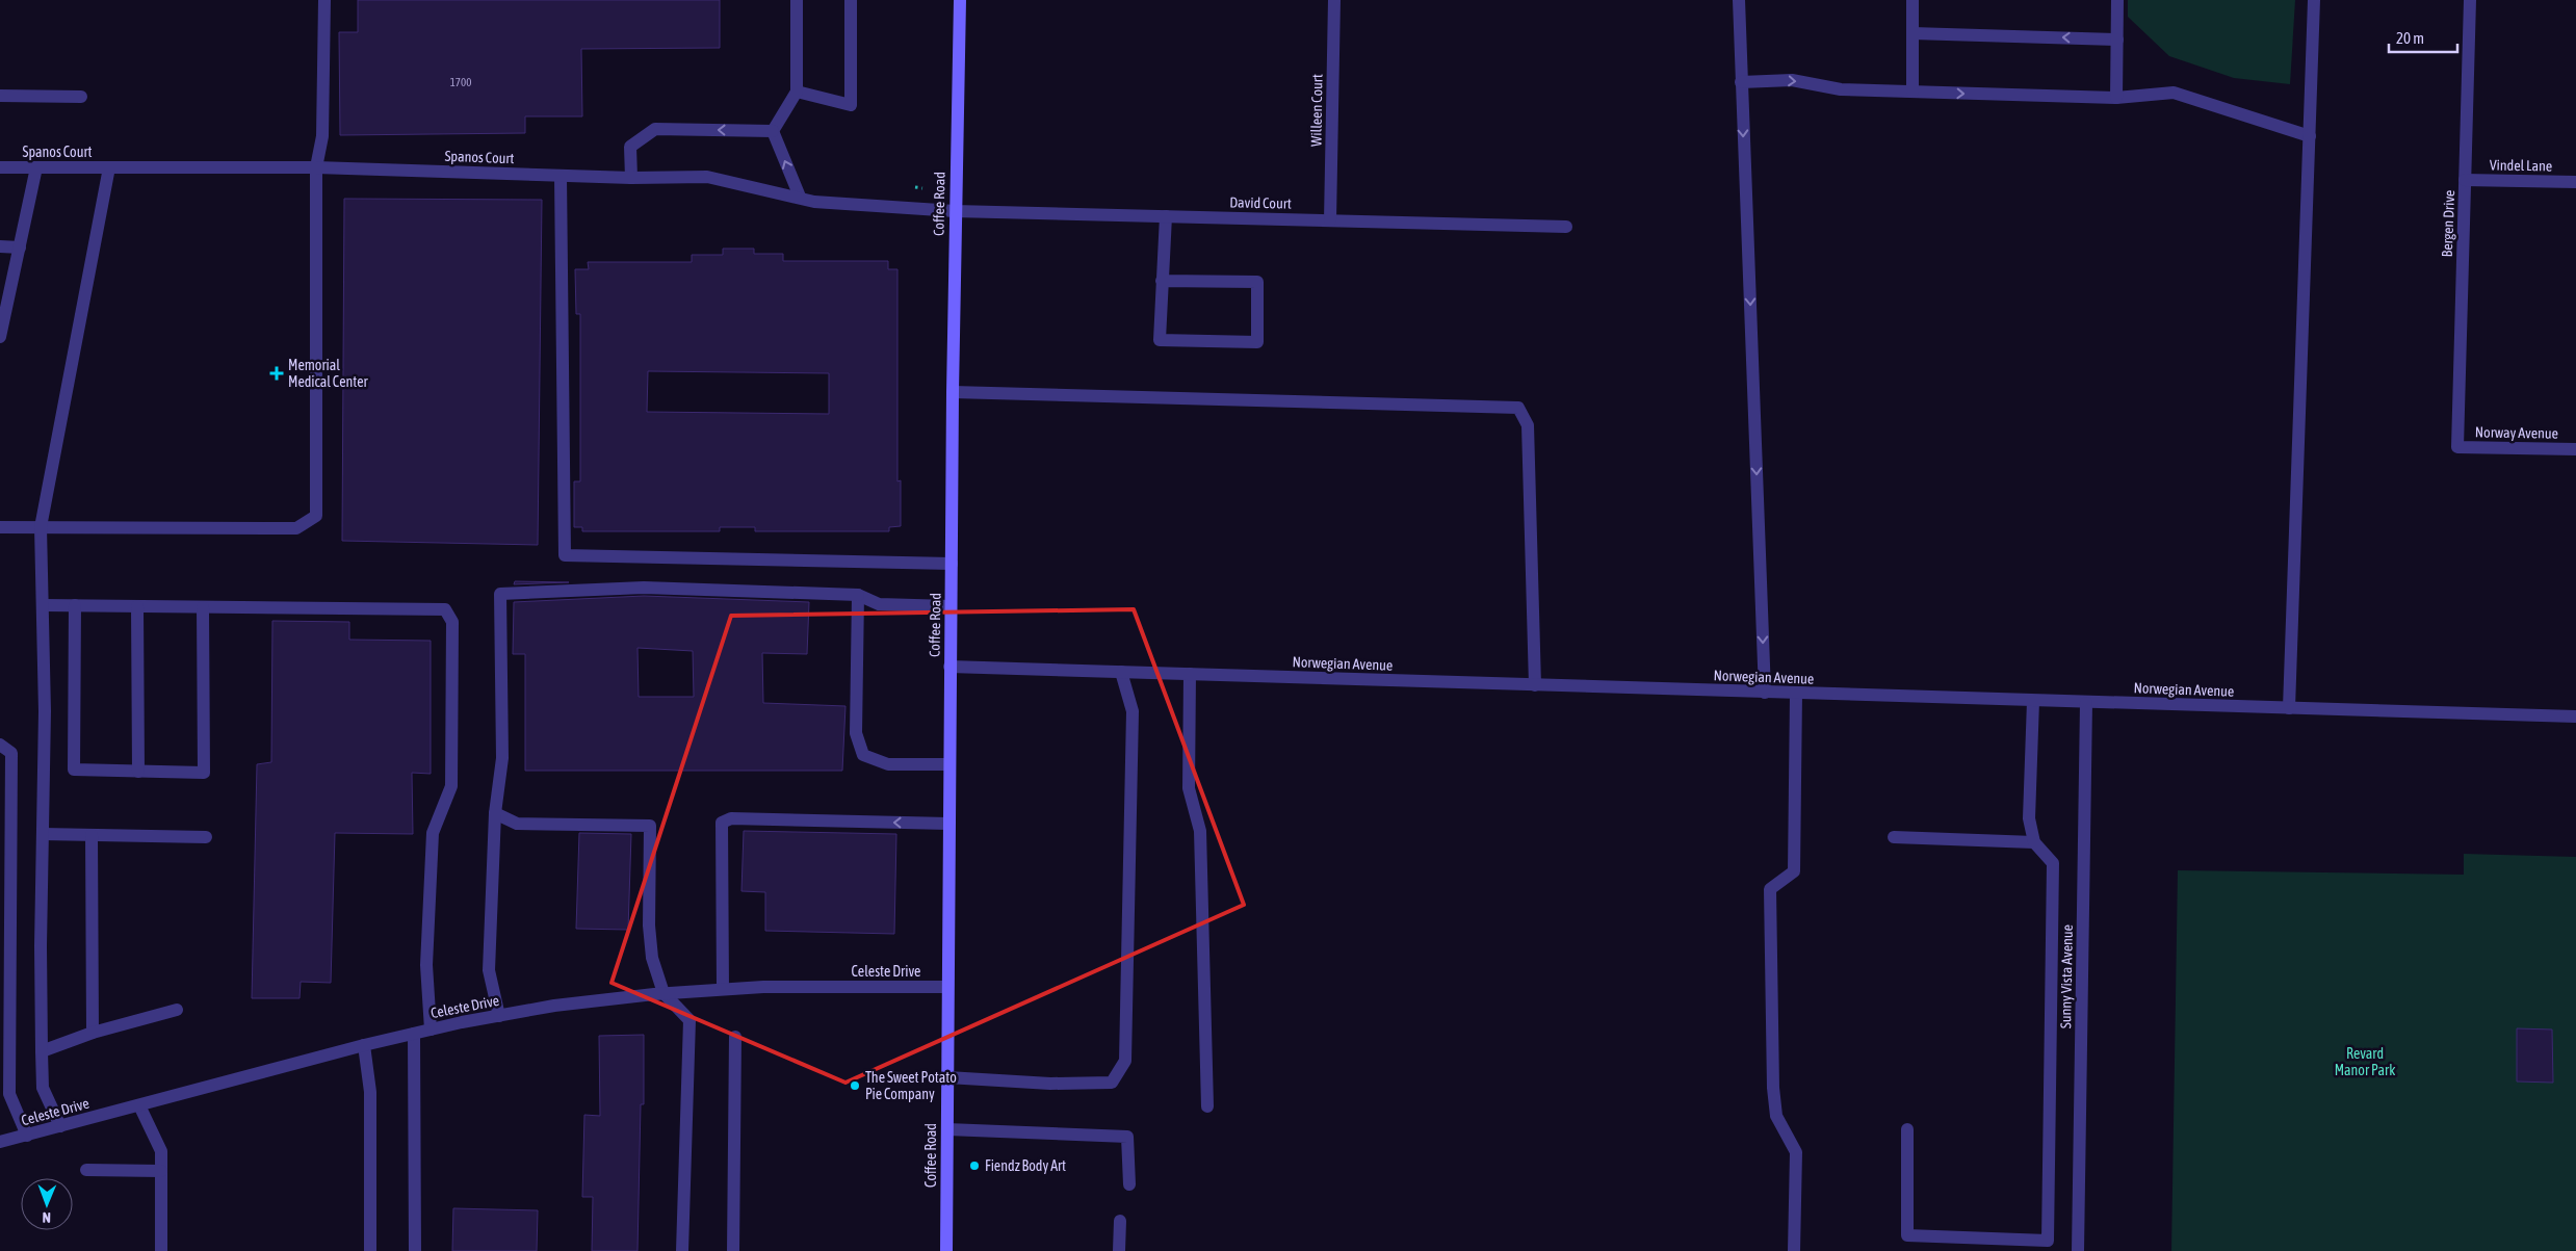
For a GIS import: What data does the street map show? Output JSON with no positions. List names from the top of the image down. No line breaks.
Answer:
{"streets":{"main road":["Coffee Road"],"street":["Willeen Court","Spanos Court","Vindel Lane","David Court","Bergen Drive","Norway Avenue","Norwegian Avenue","Celeste Drive","Sunny Vista Avenue"]},"crossings":[["Willeen Court","David Court"],["Spanos Court","David Court"],["Spanos Court","Coffee Road"],["Vindel Lane","Bergen Drive"],["David Court","Coffee Road"],["Coffee Road","Norwegian Avenue"],["Coffee Road","Celeste Drive"],["Bergen Drive","Norway Avenue"],["Norwegian Avenue","Sunny Vista Avenue"]],"parks":["Revard Manor Park"],"places":{"health":["Memorial Medical Center"],"other":["The Sweet Potato Pie Company","Fiendz Body Art"]},"house_numbers":["1700"],"scale_bar":"20 m","north":"bottom"}
